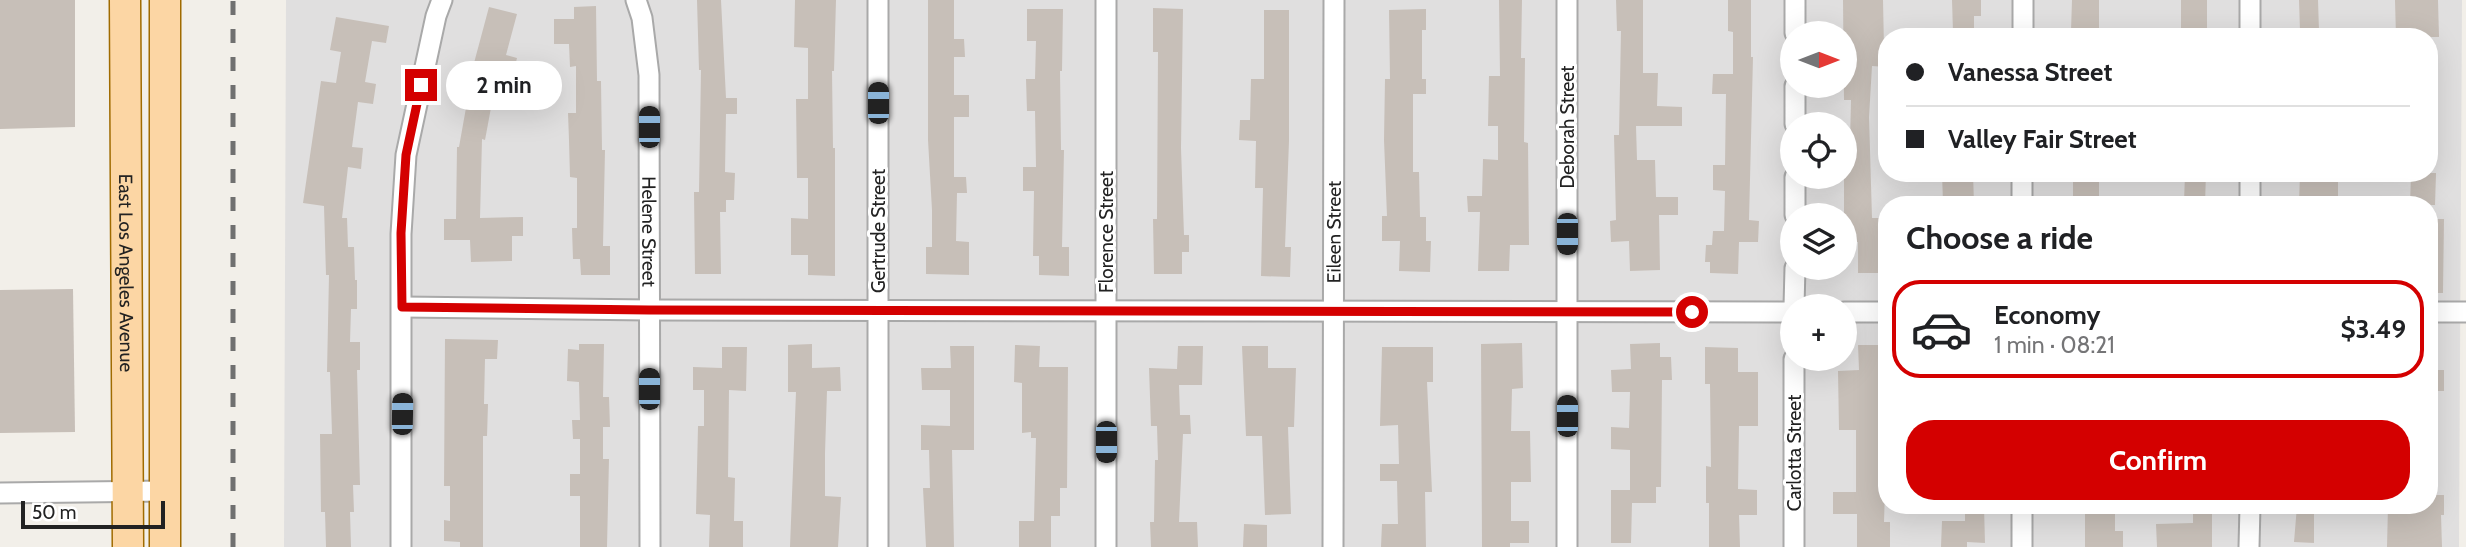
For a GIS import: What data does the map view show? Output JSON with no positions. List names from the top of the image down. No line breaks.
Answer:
{"streets":{"main road":["East Los Angeles Avenue"],"street":["Deborah Street","Helene Street","Gertrude Street","Eileen Street","Florence Street","Carlotta Street"]},"scale_bar":"50 m","north":"right","page":{"map_buttons":"+","banner":["Vanessa Street","Valley Fair Street"],"bubble":"2 min","heading":"Choose a ride","list":[{"name":"Economy","note":"1 min · 08:21","value":"$3.49"}],"buttons":"Confirm","scale":"50 m"}}
